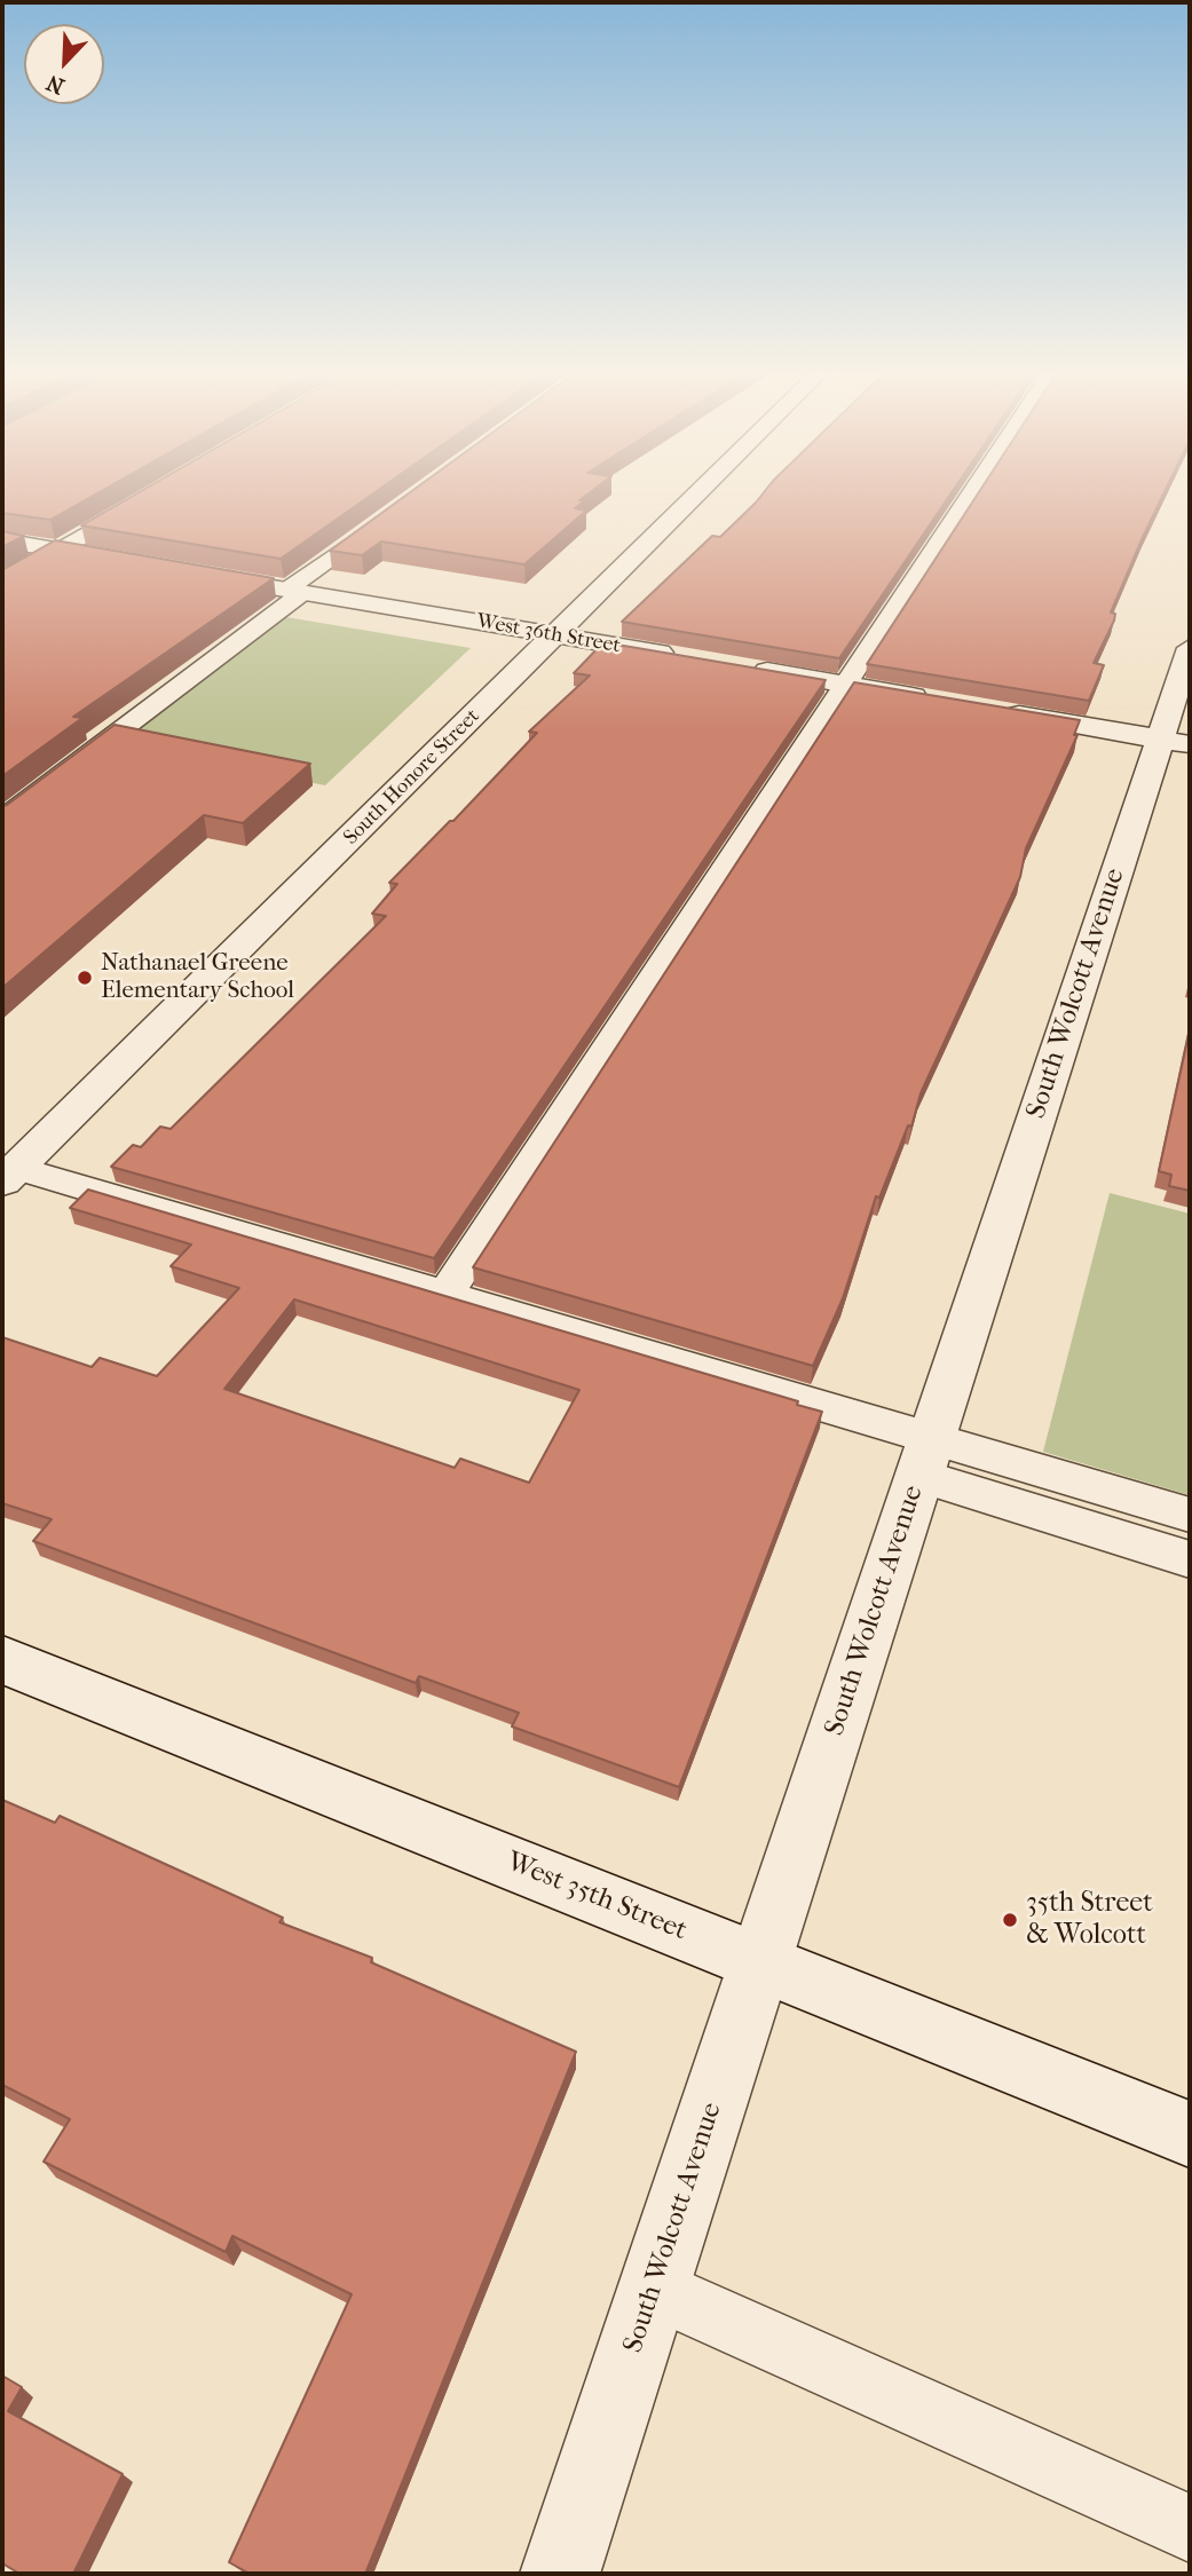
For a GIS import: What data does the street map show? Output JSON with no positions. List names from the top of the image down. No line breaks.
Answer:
{"streets":{"street":["West 36th Street","South Honore Street","South Wolcott Avenue","West 35th Street"]},"crossings":[["West 36th Street","South Honore Street"],["South Wolcott Avenue","West 35th Street"]],"places":["Nathanael Greene Elementary School","35th Street & Wolcott"],"north":"bottom left"}
